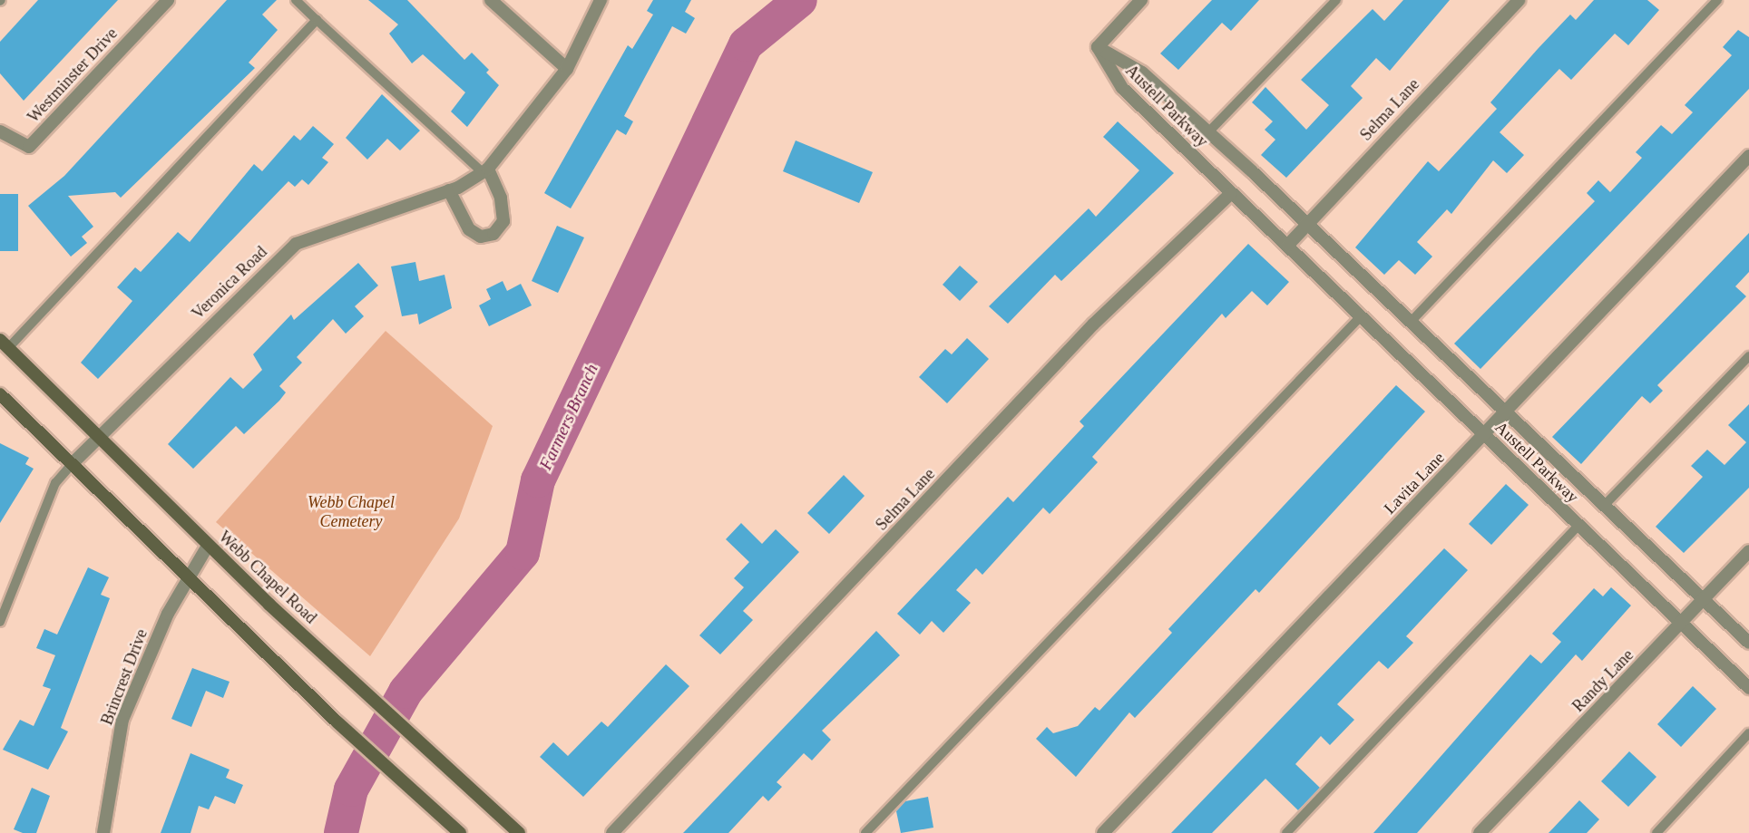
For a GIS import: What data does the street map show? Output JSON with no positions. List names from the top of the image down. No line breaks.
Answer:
{"streets":{"main road":["Webb Chapel Road"],"street":["Westminster Drive","Austell Parkway","Selma Lane","Veronica Road","Lavita Lane","Brincrest Drive","Randy Lane"]},"crossings":[["Austell Parkway","Selma Lane"],["Austell Parkway","Lavita Lane"],["Austell Parkway","Randy Lane"],["Veronica Road","Webb Chapel Road"],["Webb Chapel Road","Brincrest Drive"]],"water":["Farmers Branch"],"parks":["Webb Chapel Cemetery"]}
